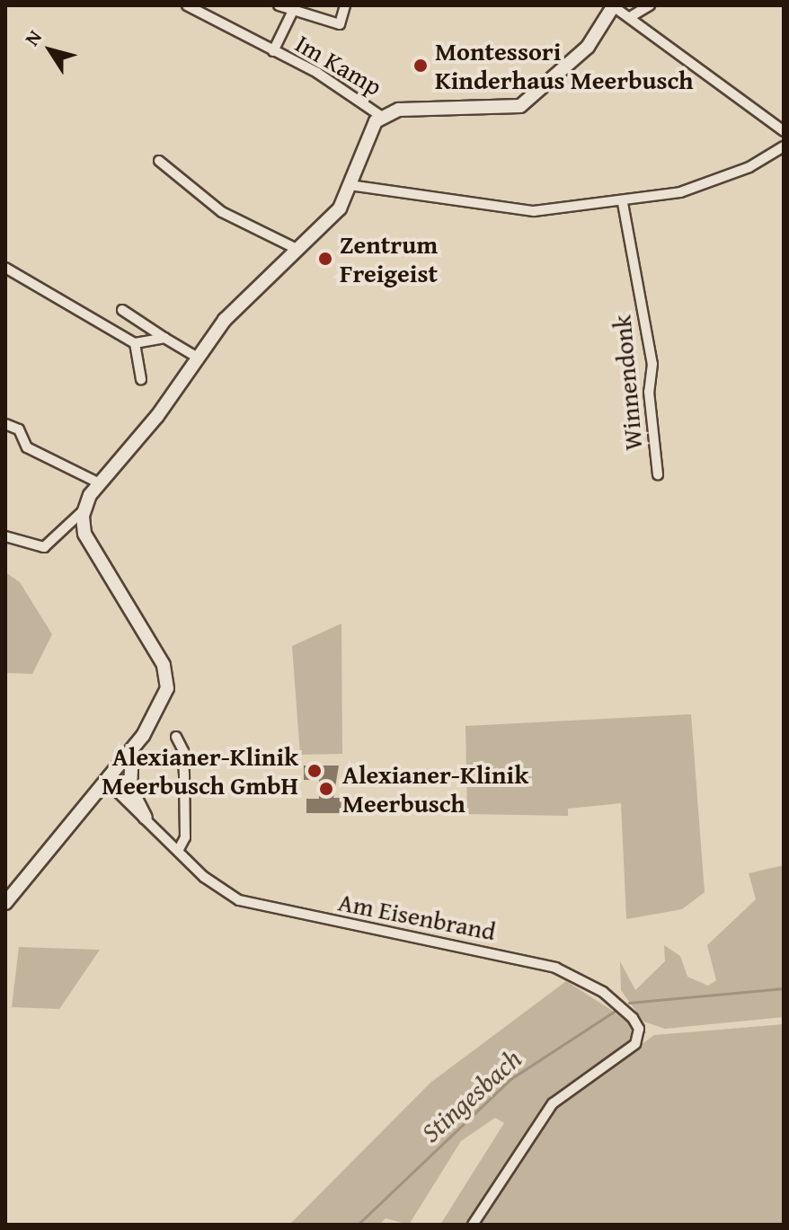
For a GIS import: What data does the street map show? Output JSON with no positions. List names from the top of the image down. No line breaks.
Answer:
{"streets":{"street":["Im Kamp","Winnendonk","Am Eisenbrand"]},"water":["Stingesbach"],"places":["Montessori Kinderhaus Meerbusch","Zentrum Freigeist","Alexianer-Klinik Meerbusch GmbH","Alexianer-Klinik Meerbusch"],"north":"top left"}
